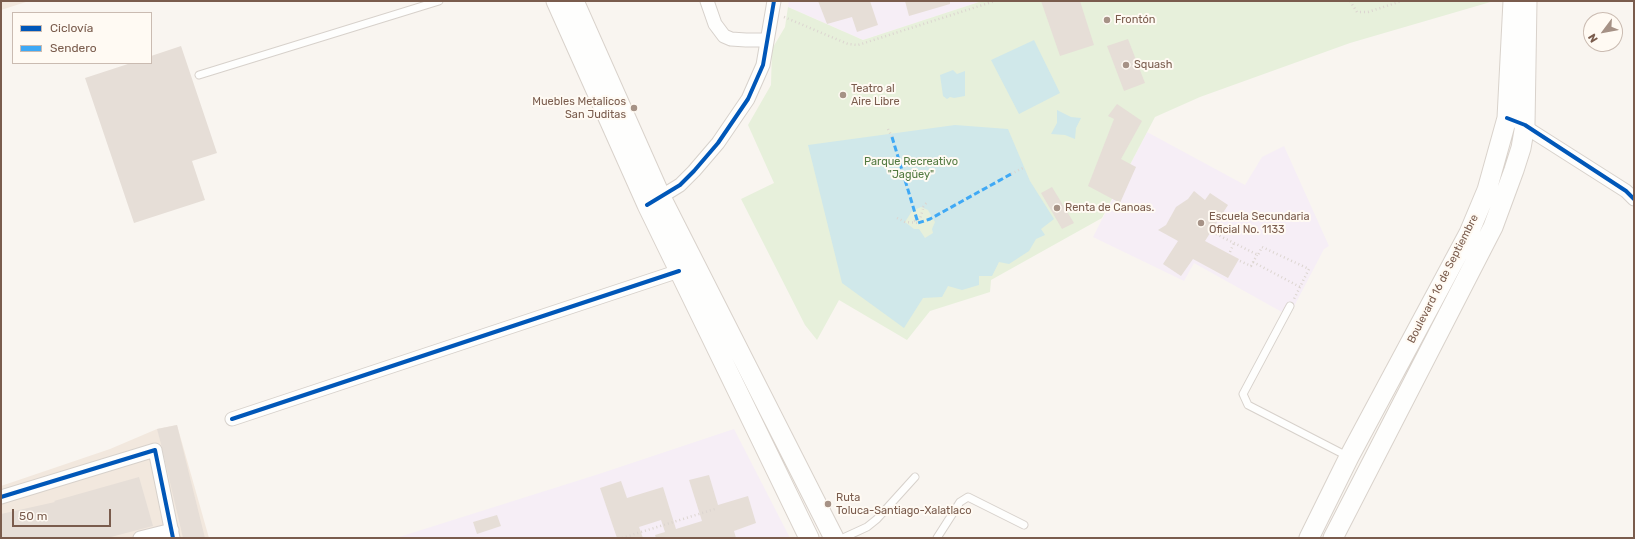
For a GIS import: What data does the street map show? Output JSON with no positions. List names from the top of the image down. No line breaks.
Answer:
{"streets":{"main road":["Boulevard 16 de Septiembre"]},"parks":["Parque Recreativo \"Jagüey\""],"places":["Frontón","Squash","Teatro al Aire Libre","Muebles Metalicos San Juditas","Renta de Canoas.","Escuela Secundaria Oficial No. 1133","Ruta Toluca-Santiago-Xalatlaco"],"legend":["Ciclovía","Sendero"],"scale_bar":"50 m","north":"bottom left"}
